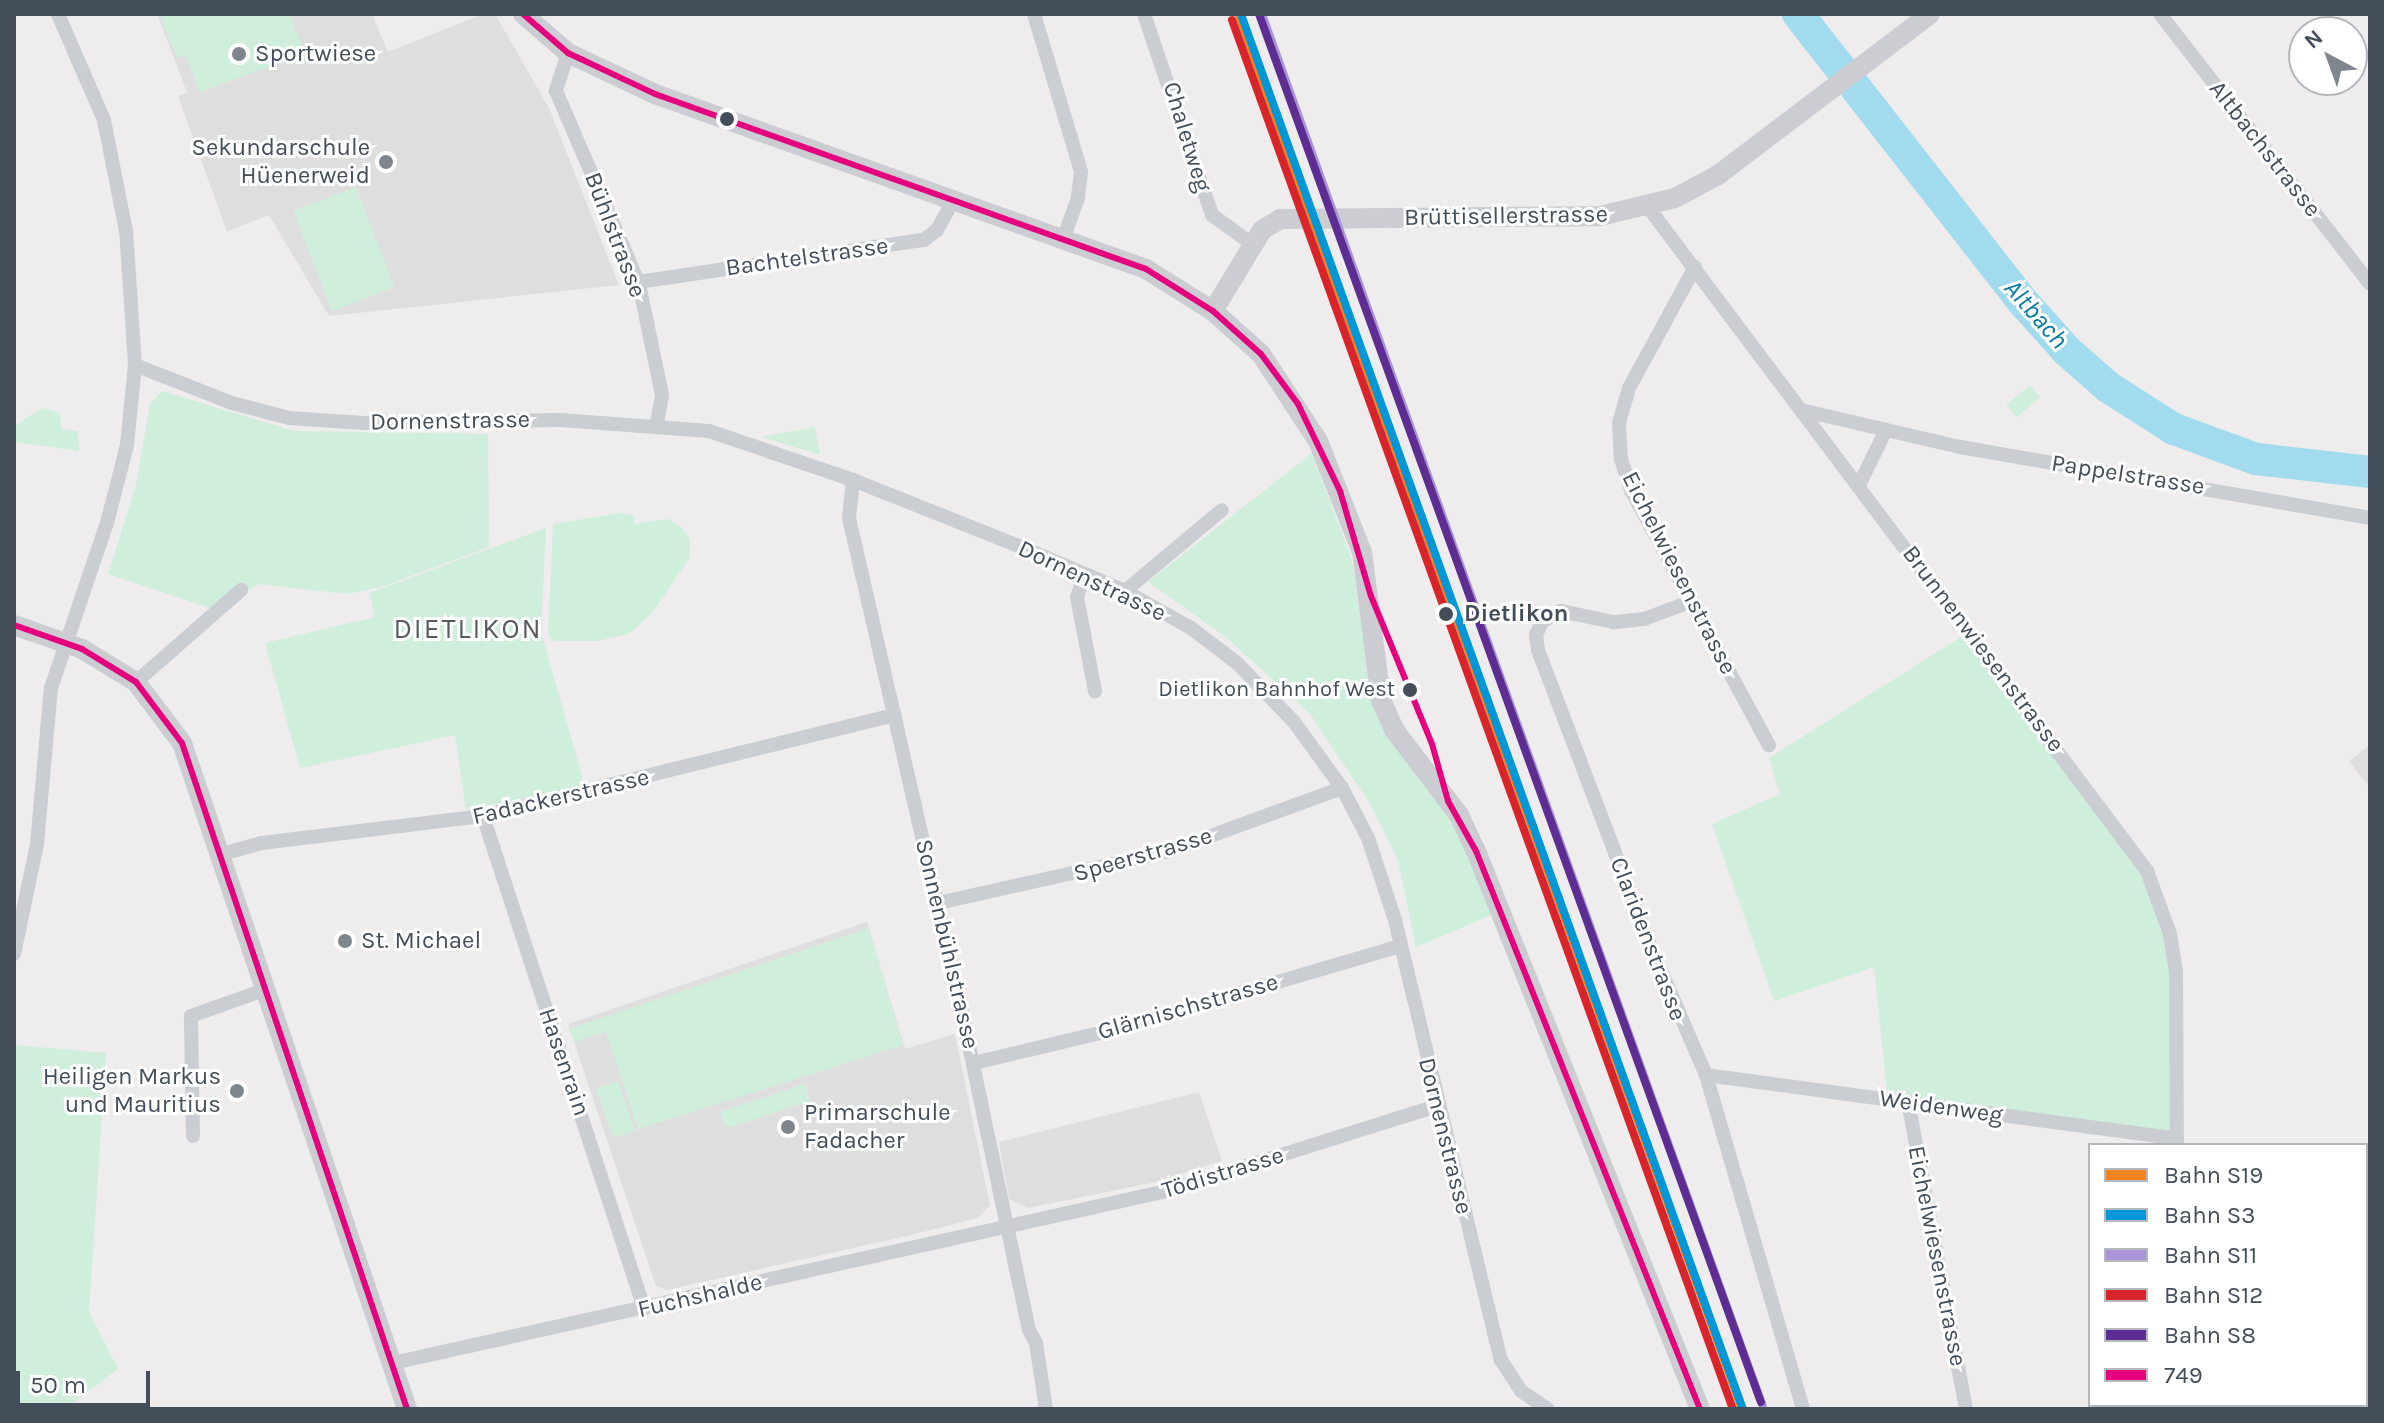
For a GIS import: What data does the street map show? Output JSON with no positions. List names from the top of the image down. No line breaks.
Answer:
{"streets":{"street":["Chaletweg","Altbachstrasse","Brüttisellerstrasse","Bühlstrasse","Bachtelstrasse","Dornenstrasse","Pappelstrasse","Eichelwiesenstrasse","Brunnenwiesenstrasse","Fadackerstrasse","Speerstrasse","Claridenstrasse","Sonnenbühlstrasse","Glärnischstrasse","Hasenrain","Weidenweg","Tödistrasse","Fuchshalde"]},"crossings":[["Chaletweg","Brüttisellerstrasse"],["Brüttisellerstrasse","Brunnenwiesenstrasse"],["Bühlstrasse","Bachtelstrasse"],["Bühlstrasse","Dornenstrasse"],["Dornenstrasse","Speerstrasse"],["Dornenstrasse","Sonnenbühlstrasse"],["Dornenstrasse","Glärnischstrasse"],["Dornenstrasse","Tödistrasse"],["Pappelstrasse","Brunnenwiesenstrasse"],["Eichelwiesenstrasse","Brunnenwiesenstrasse"],["Eichelwiesenstrasse","Claridenstrasse"],["Eichelwiesenstrasse","Weidenweg"],["Brunnenwiesenstrasse","Weidenweg"],["Fadackerstrasse","Sonnenbühlstrasse"],["Fadackerstrasse","Hasenrain"],["Speerstrasse","Sonnenbühlstrasse"],["Claridenstrasse","Weidenweg"],["Sonnenbühlstrasse","Glärnischstrasse"],["Sonnenbühlstrasse","Tödistrasse"],["Sonnenbühlstrasse","Fuchshalde"],["Hasenrain","Fuchshalde"],["Tödistrasse","Fuchshalde"]],"districts":["DIETLIKON"],"water":["Altbach"],"places":["Sportwiese","Sekundarschule Hüenerweid","Dietlikon","Dietlikon Bahnhof West","St. Michael","Heiligen Markus und Mauritius","Primarschule Fadacher"],"lines":["rail line S19","rail line S11","rail line S8","transit line 749","rail line S3","rail line S12"],"legend":["Bahn S19","Bahn S3","Bahn S11","Bahn S12","Bahn S8","749"],"scale_bar":"50 m","north":"top left"}
